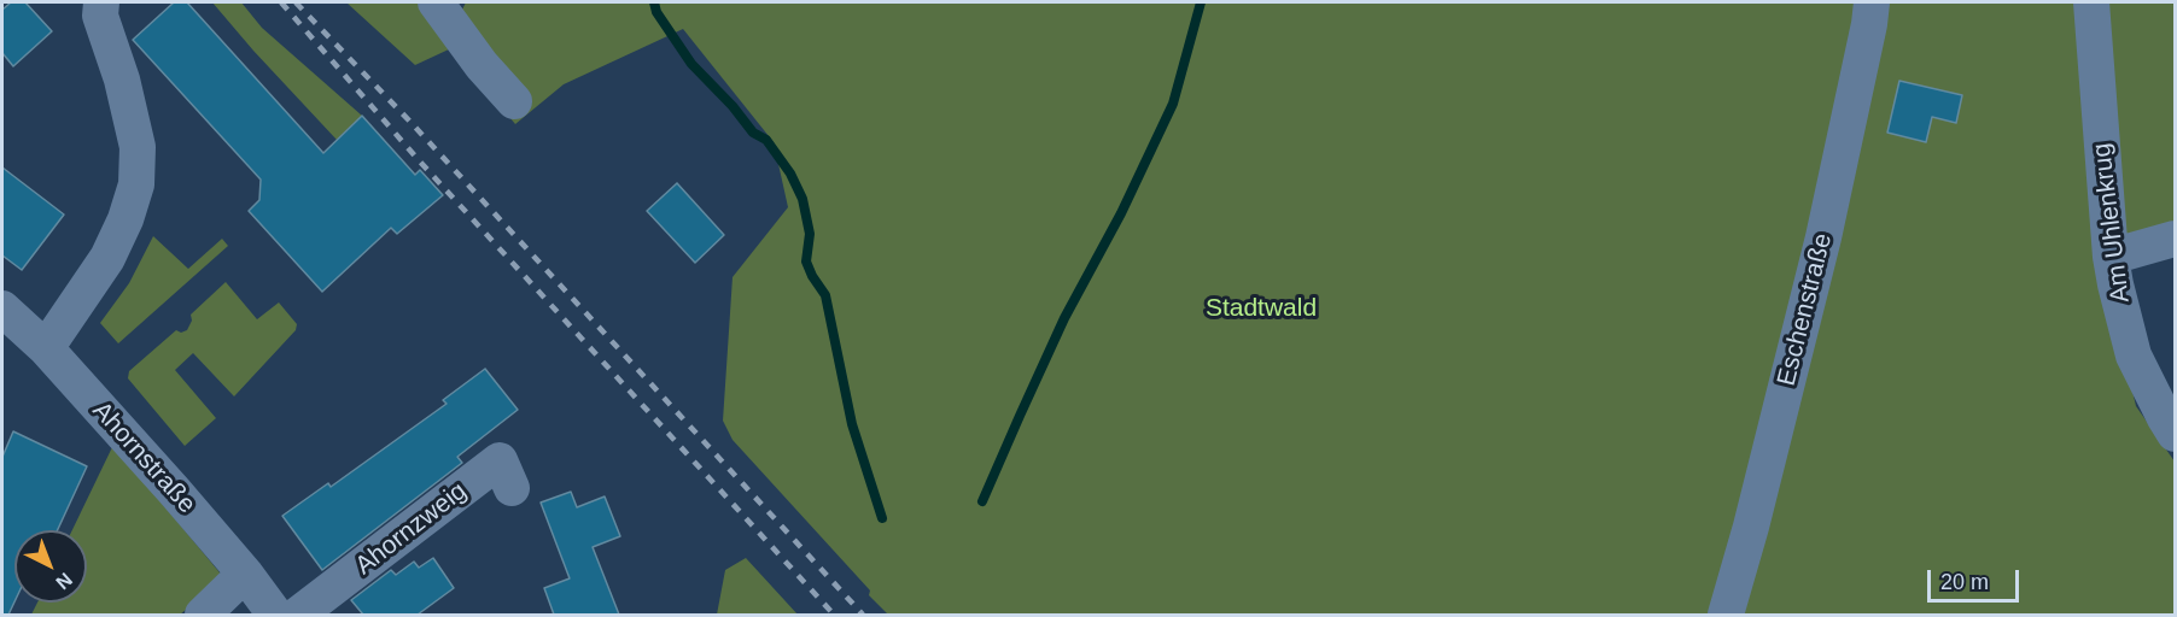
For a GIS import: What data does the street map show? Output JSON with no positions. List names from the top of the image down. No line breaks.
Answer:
{"streets":{"street":["Am Uhlenkrug","Eschenstraße","Ahornstraße","Ahornzweig"]},"parks":["Stadtwald"],"scale_bar":"20 m","north":"bottom right"}
